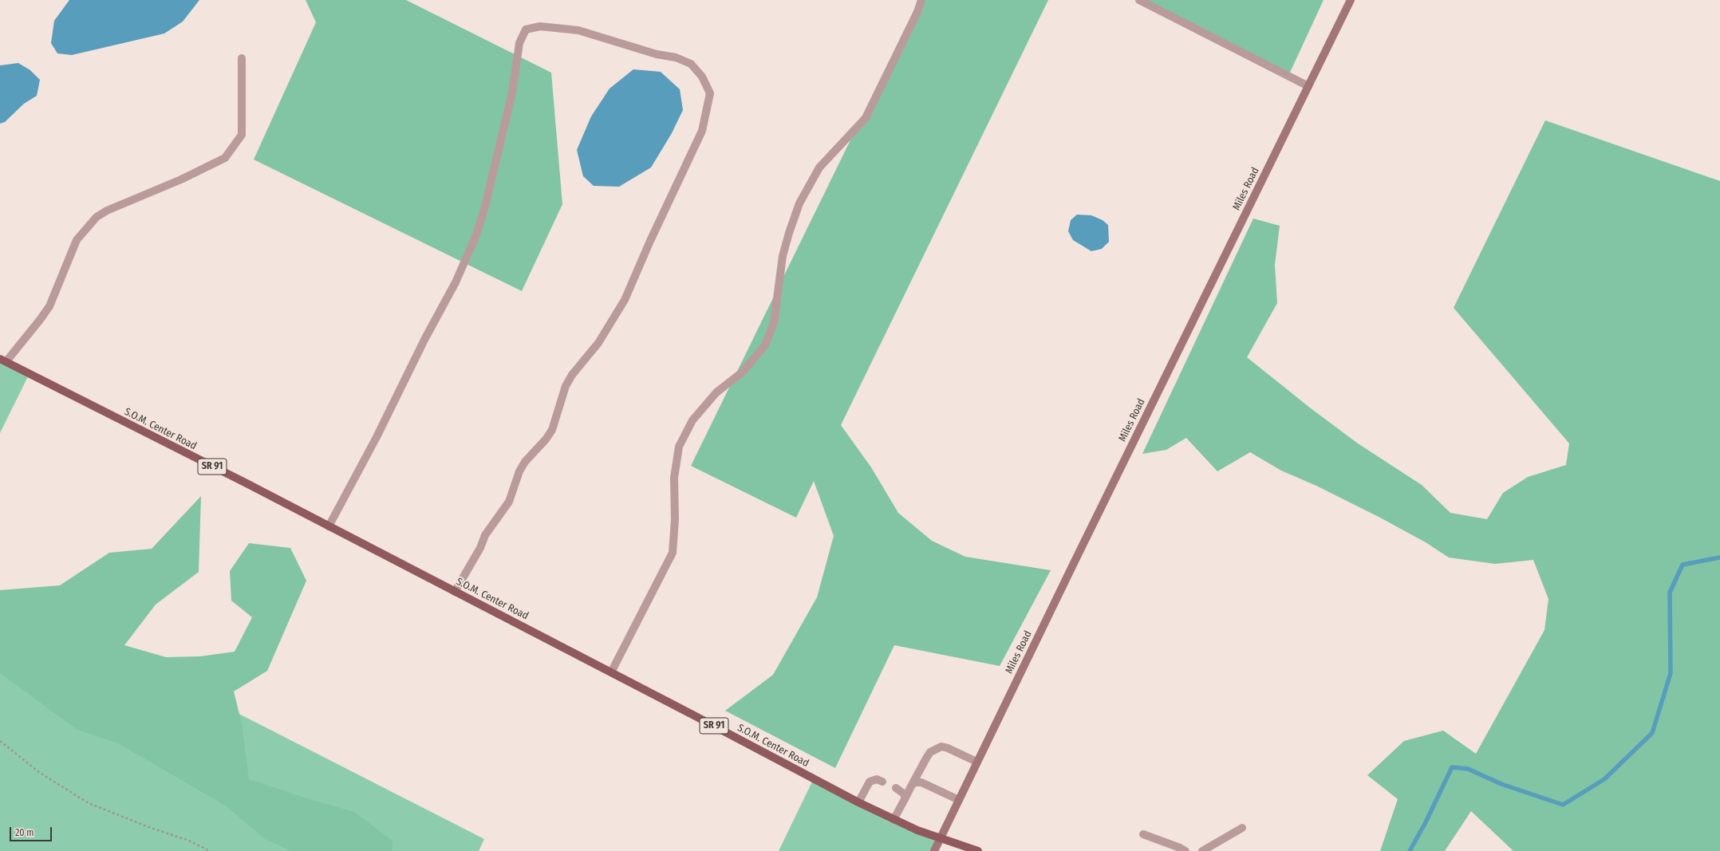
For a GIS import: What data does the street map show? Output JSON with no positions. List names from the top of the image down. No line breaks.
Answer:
{"streets":{"main road":["Miles Road","S.O.M. Center Road","SR 91"]},"crossings":[["Miles Road","S.O.M. Center Road"]],"scale_bar":"20 m"}
